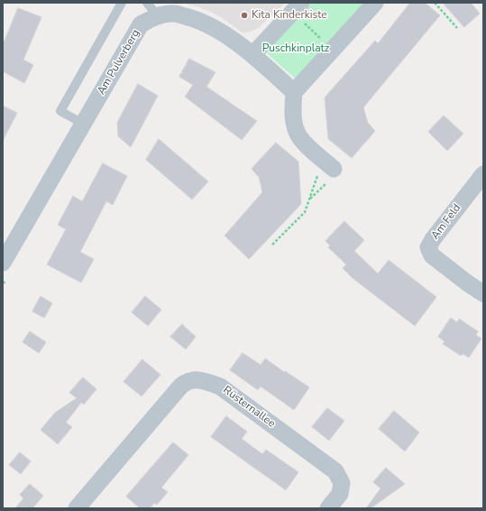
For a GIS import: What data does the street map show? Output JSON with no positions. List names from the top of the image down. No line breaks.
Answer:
{"streets":{"street":["Am Pulverberg","Am Feld","Rüsternallee"]},"parks":["Puschkinplatz"],"places":["Kita Kinderkiste"]}
